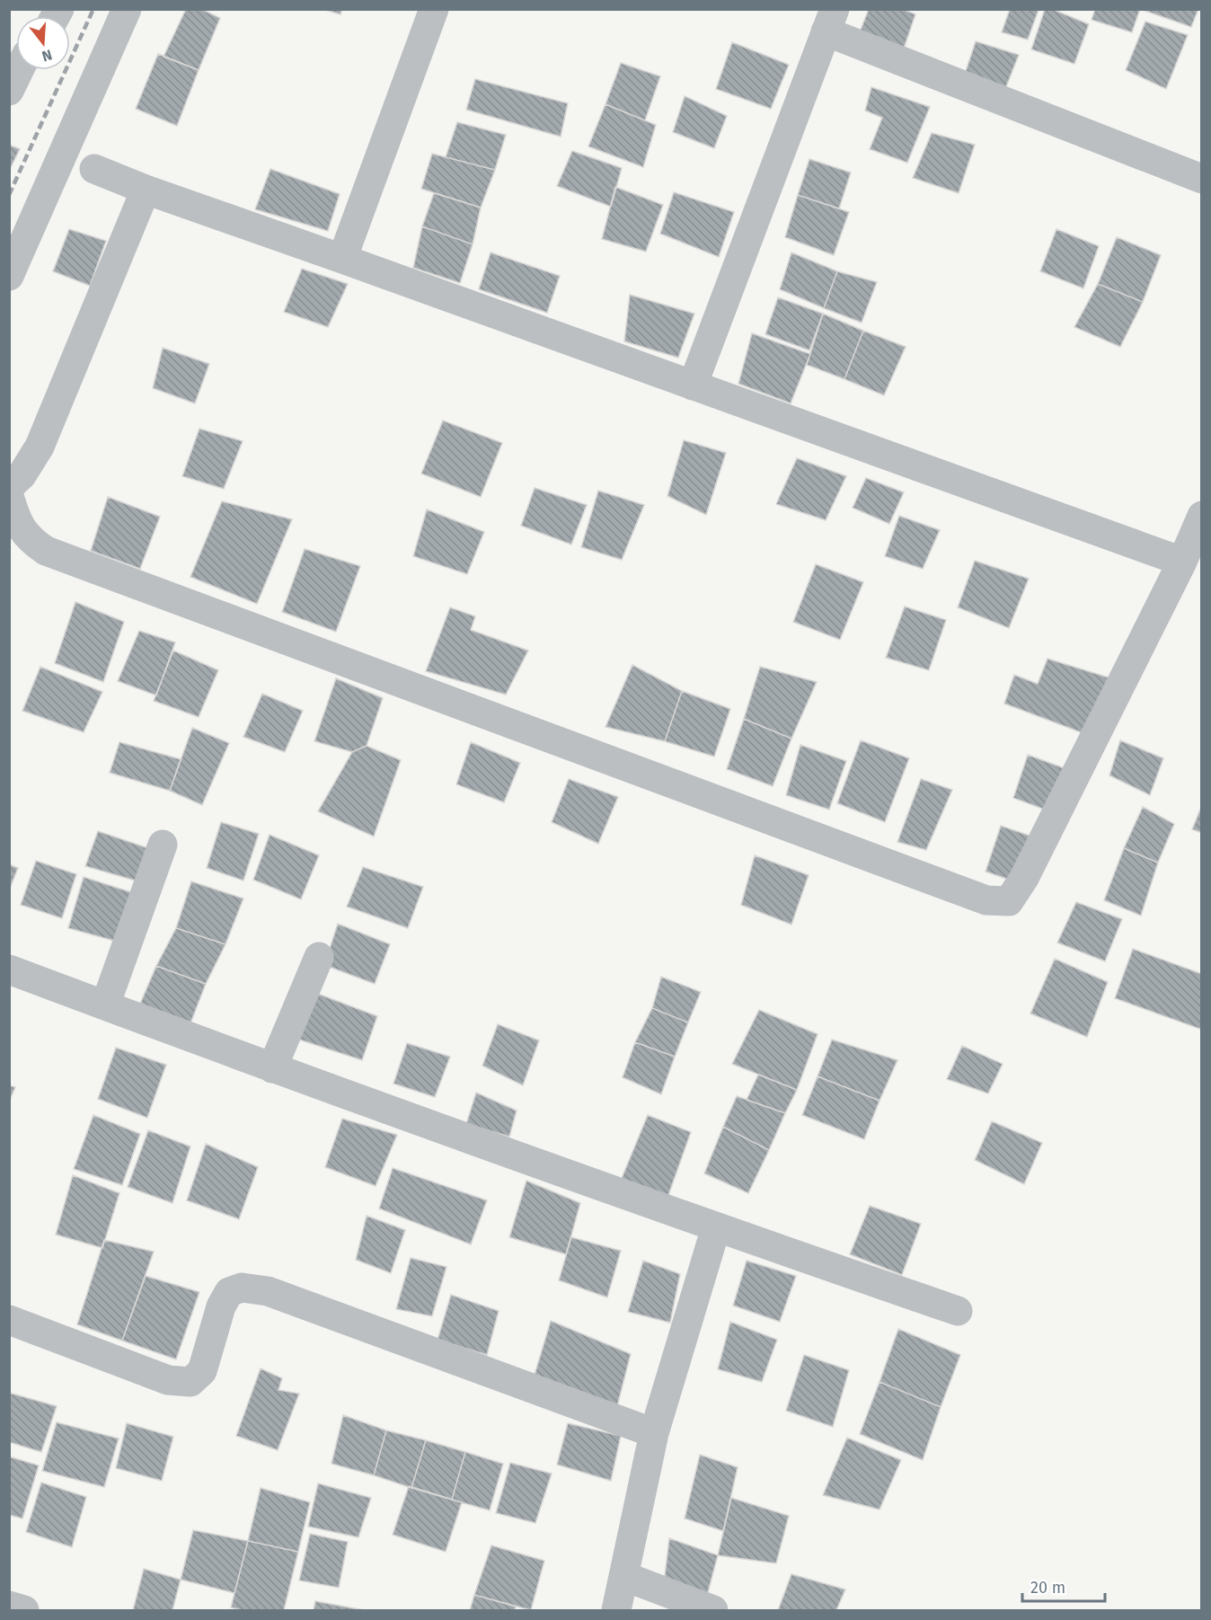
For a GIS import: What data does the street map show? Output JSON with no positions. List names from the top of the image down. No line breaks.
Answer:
{"scale_bar":"20 m","north":"bottom"}
